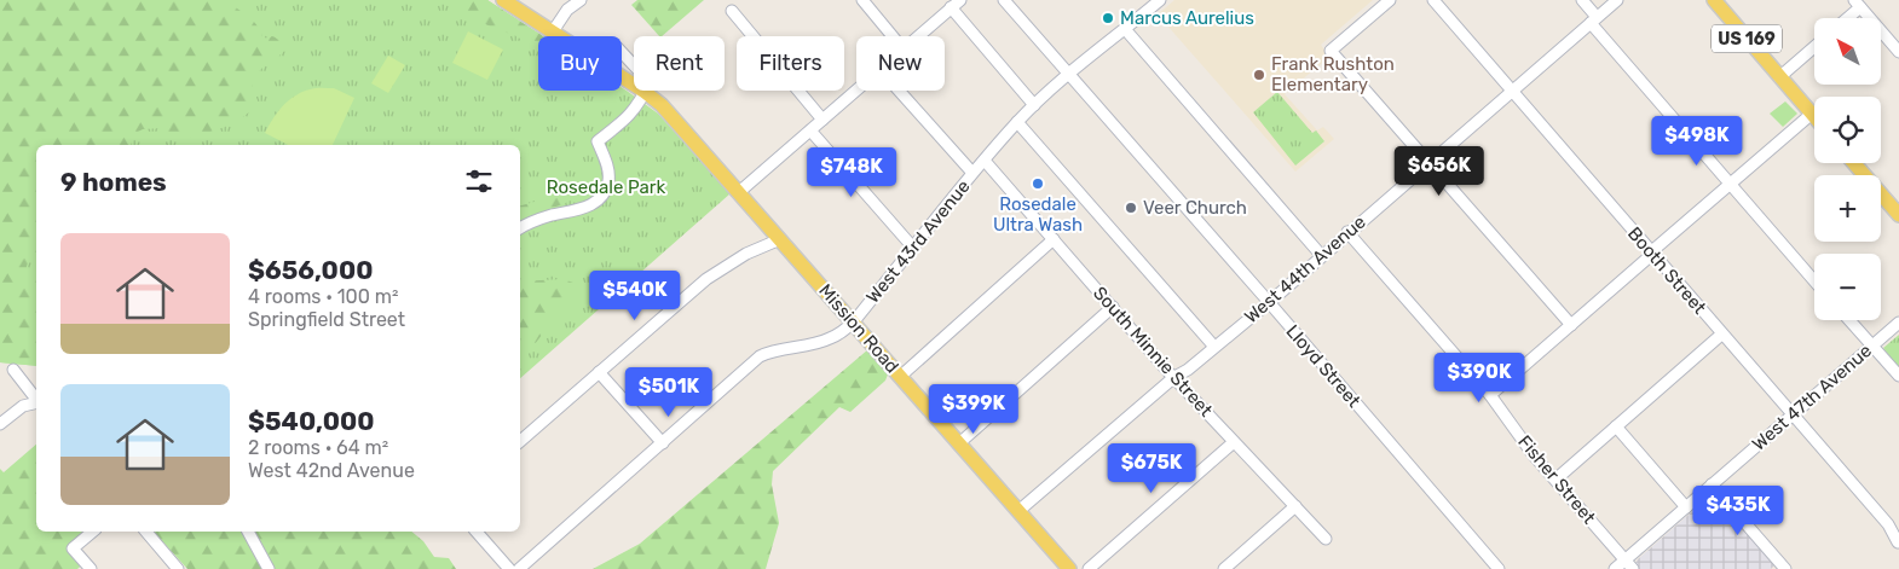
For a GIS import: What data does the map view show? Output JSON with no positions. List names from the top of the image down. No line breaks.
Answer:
{"streets":{"main road":["US 169","Mission Road"],"street":["West 43rd Avenue","West 44th Avenue","Booth Street","South Minnie Street","Lloyd Street","West 47th Avenue","Fisher Street"]},"crossings":[["West 43rd Avenue","Mission Road"],["West 43rd Avenue","South Minnie Street"],["West 43rd Avenue","Lloyd Street"],["West 44th Avenue","Booth Street"],["West 44th Avenue","Mission Road"],["West 44th Avenue","South Minnie Street"],["West 44th Avenue","Lloyd Street"],["West 44th Avenue","Fisher Street"],["Booth Street","West 47th Avenue"],["West 47th Avenue","Fisher Street"]],"parks":["Rosedale Park"],"places":["Marcus Aurelius","Frank Rushton Elementary","Rosedale Ultra Wash","Veer Church"],"north":"top left","page":{"map_buttons":["+","−"],"chip":["Buy","Rent","Filters","New"],"price":["$498K","$656K","$748K","$540K","$390K","$501K","$399K","$675K","$435K"],"heading":"9 homes","list":[{"name":"$656,000","note":"4 rooms · 100 m² · Springfield Street"},{"name":"$540,000","note":"2 rooms · 64 m² · West 42nd Avenue"}]}}
